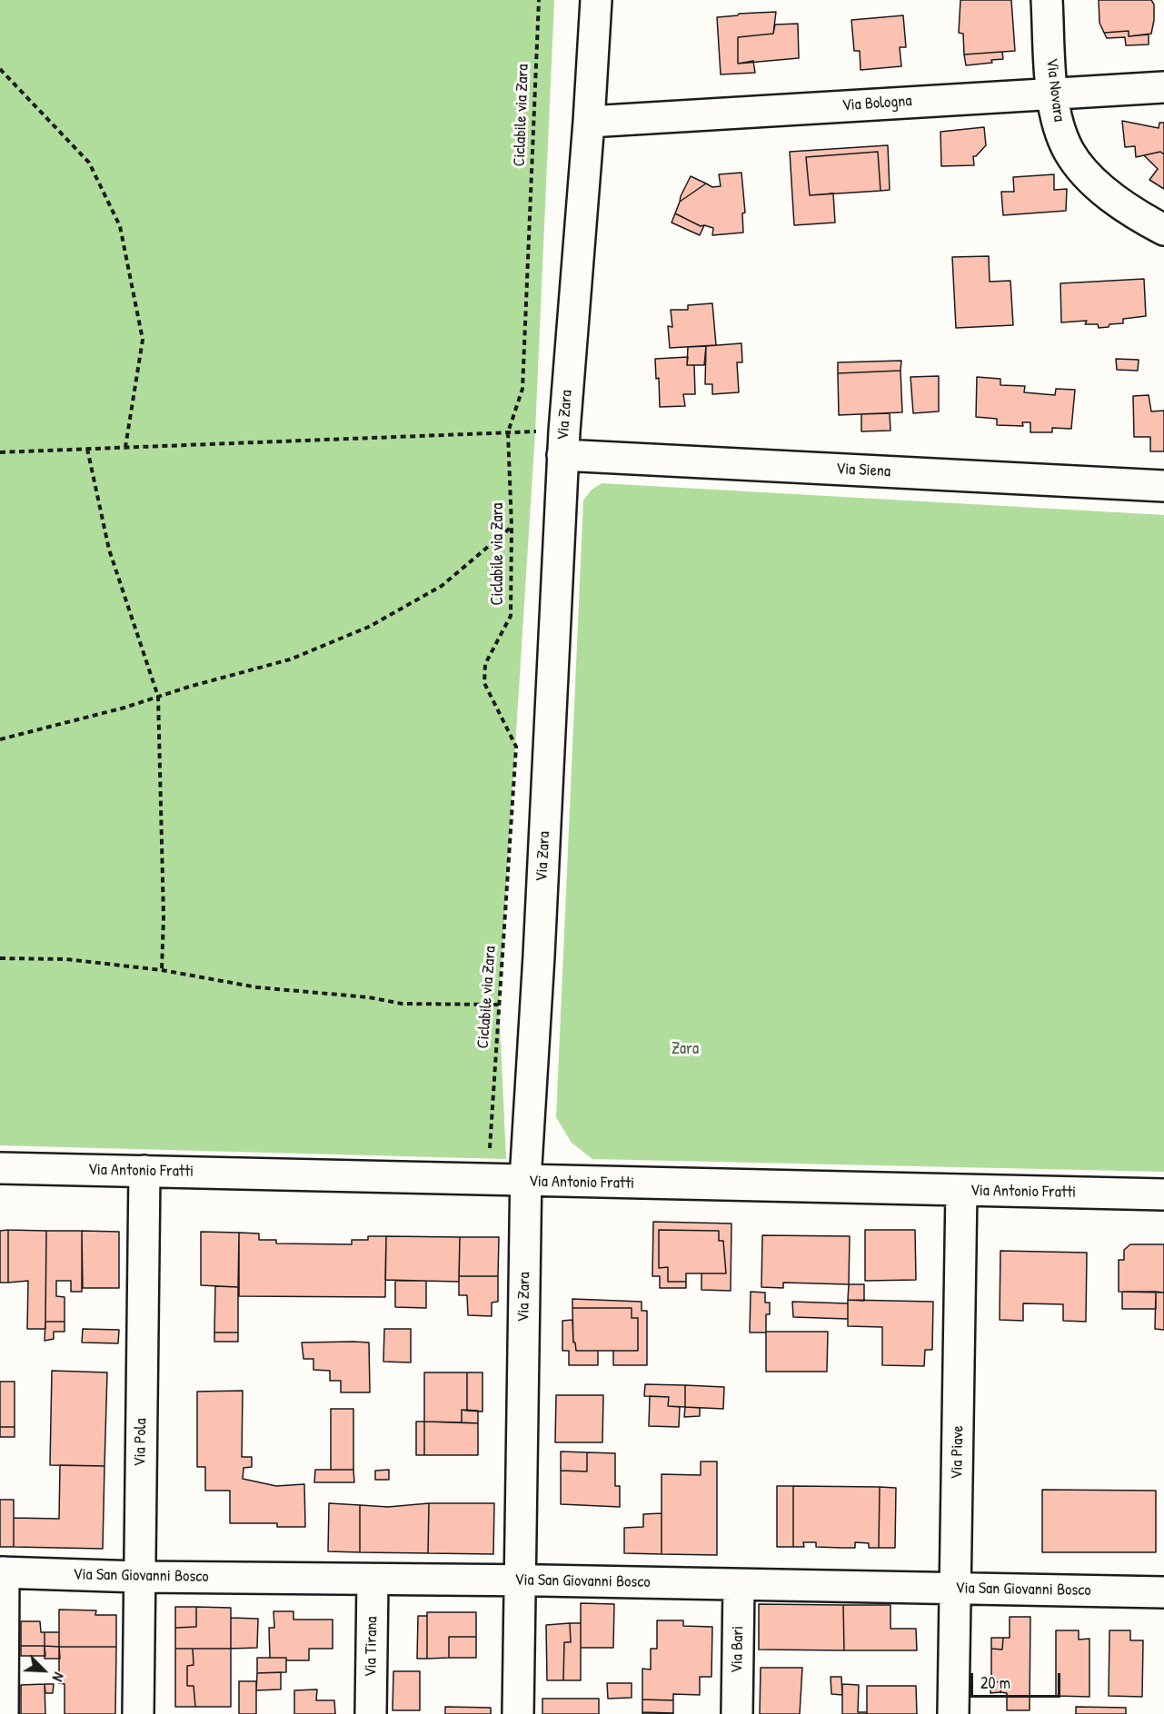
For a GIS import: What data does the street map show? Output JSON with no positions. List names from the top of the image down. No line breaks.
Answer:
{"streets":{"street":["Via Novara","Via Bologna","Via Zara","Via Siena","Via Antonio Fratti","Via Pola","Via Piave","Via San Giovanni Bosco","Via Tirana","Via Bari"],"path":["Ciclabile via Zara"]},"crossings":[["Via Novara","Via Bologna"],["Via Bologna","Via Zara"],["Via Zara","Via Siena"],["Via Zara","Via Antonio Fratti"],["Via Zara","Via San Giovanni Bosco"],["Via Antonio Fratti","Via Pola"],["Via Antonio Fratti","Via Piave"],["Via Pola","Via San Giovanni Bosco"],["Via Piave","Via San Giovanni Bosco"],["Via San Giovanni Bosco","Via Tirana"],["Via San Giovanni Bosco","Via Bari"]],"parks":["Zara"],"scale_bar":"20 m","north":"bottom right"}
